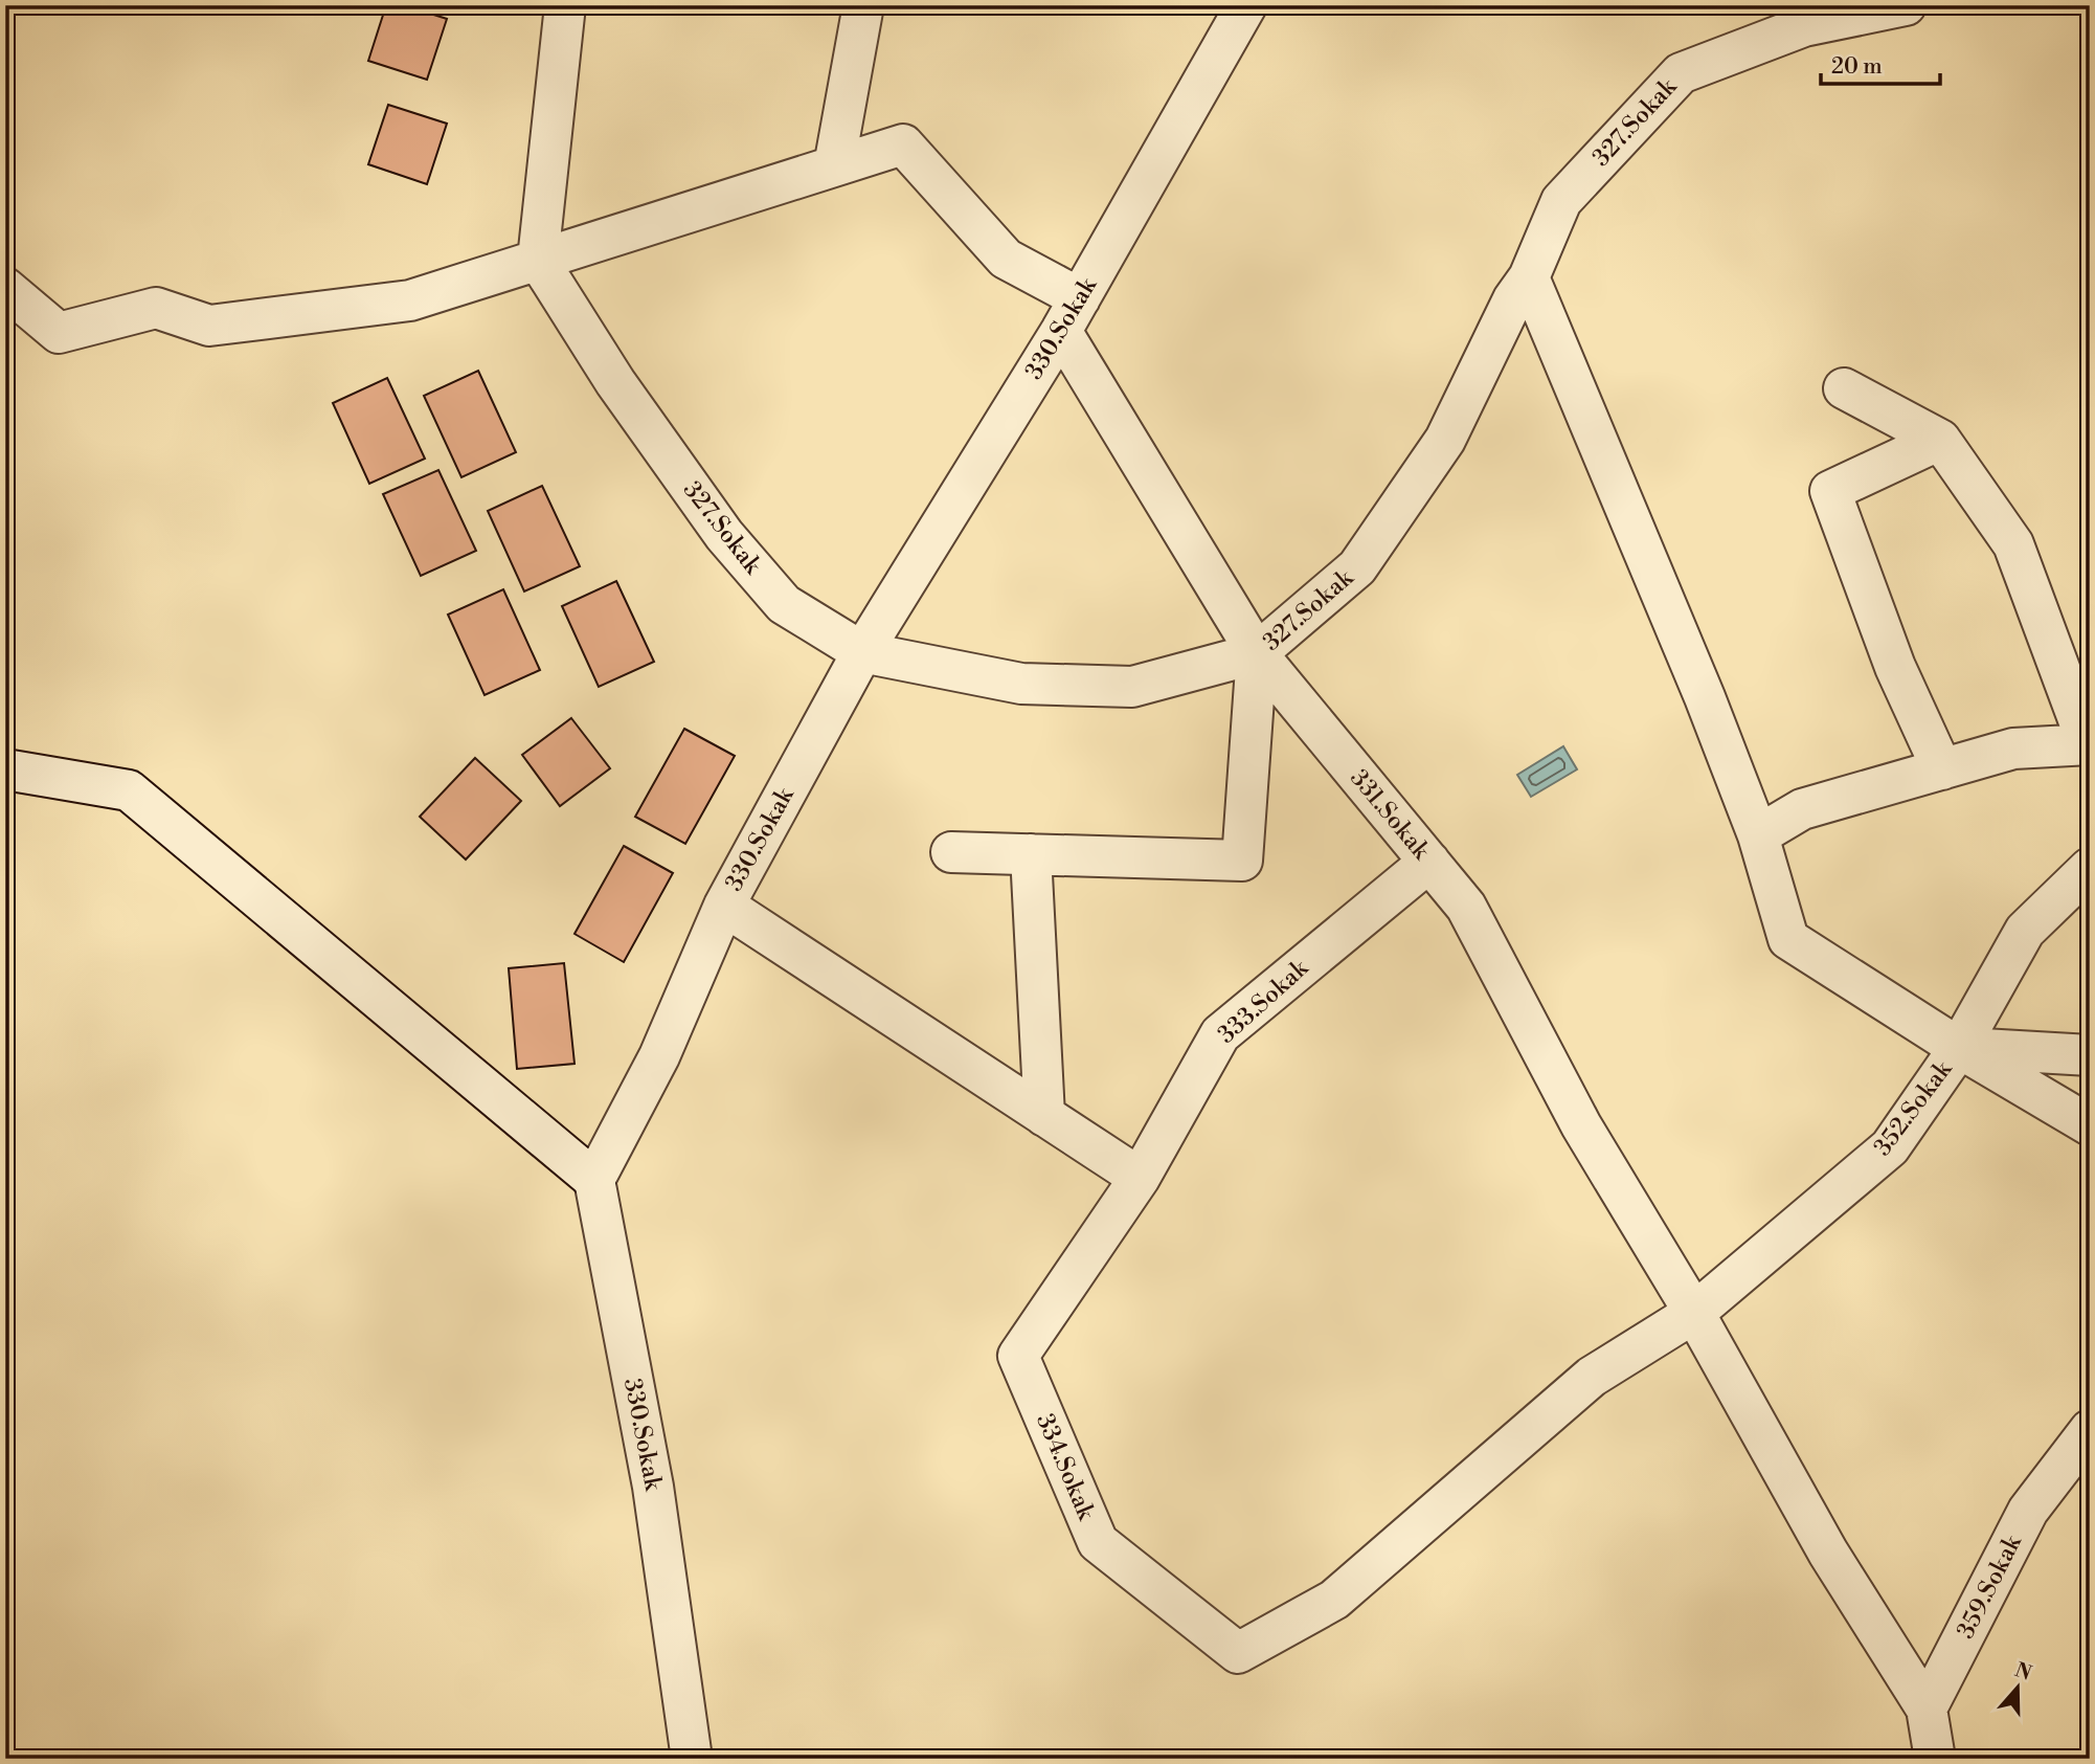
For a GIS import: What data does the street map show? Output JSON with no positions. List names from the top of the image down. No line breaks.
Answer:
{"streets":{"street":["327.Sokak","330.Sokak","331.Sokak","333.Sokak","352.Sokak","334.Sokak","359.Sokak"]},"crossings":[["327.Sokak","330.Sokak"],["327.Sokak","331.Sokak"],["330.Sokak","331.Sokak"],["331.Sokak","333.Sokak"],["331.Sokak","352.Sokak"],["331.Sokak","334.Sokak"],["331.Sokak","359.Sokak"],["333.Sokak","334.Sokak"],["352.Sokak","334.Sokak"]],"scale_bar":"20 m","north":"top"}
